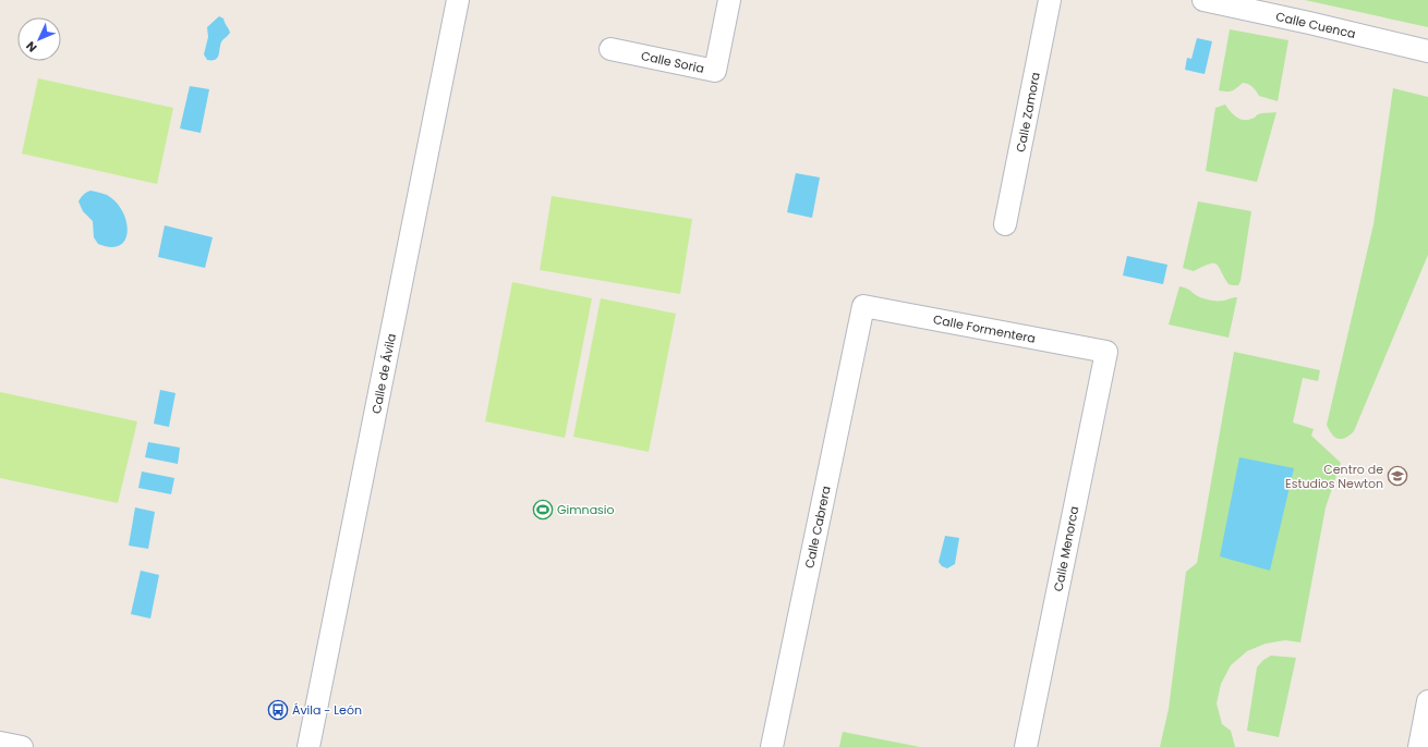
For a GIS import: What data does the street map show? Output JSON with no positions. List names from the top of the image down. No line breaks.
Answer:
{"streets":{"street":["Calle Cuenca","Calle Soria","Calle Zamora","Calle Formentera","Calle de Ávila","Calle Cabrera","Calle Menorca"]},"crossings":[["Calle Formentera","Calle Cabrera"],["Calle Formentera","Calle Menorca"]],"places":{"school or university":["Centro de Estudios Newton"],"sports":["Gimnasio"],"bus stop":["Ávila - León"]},"north":"bottom left"}
